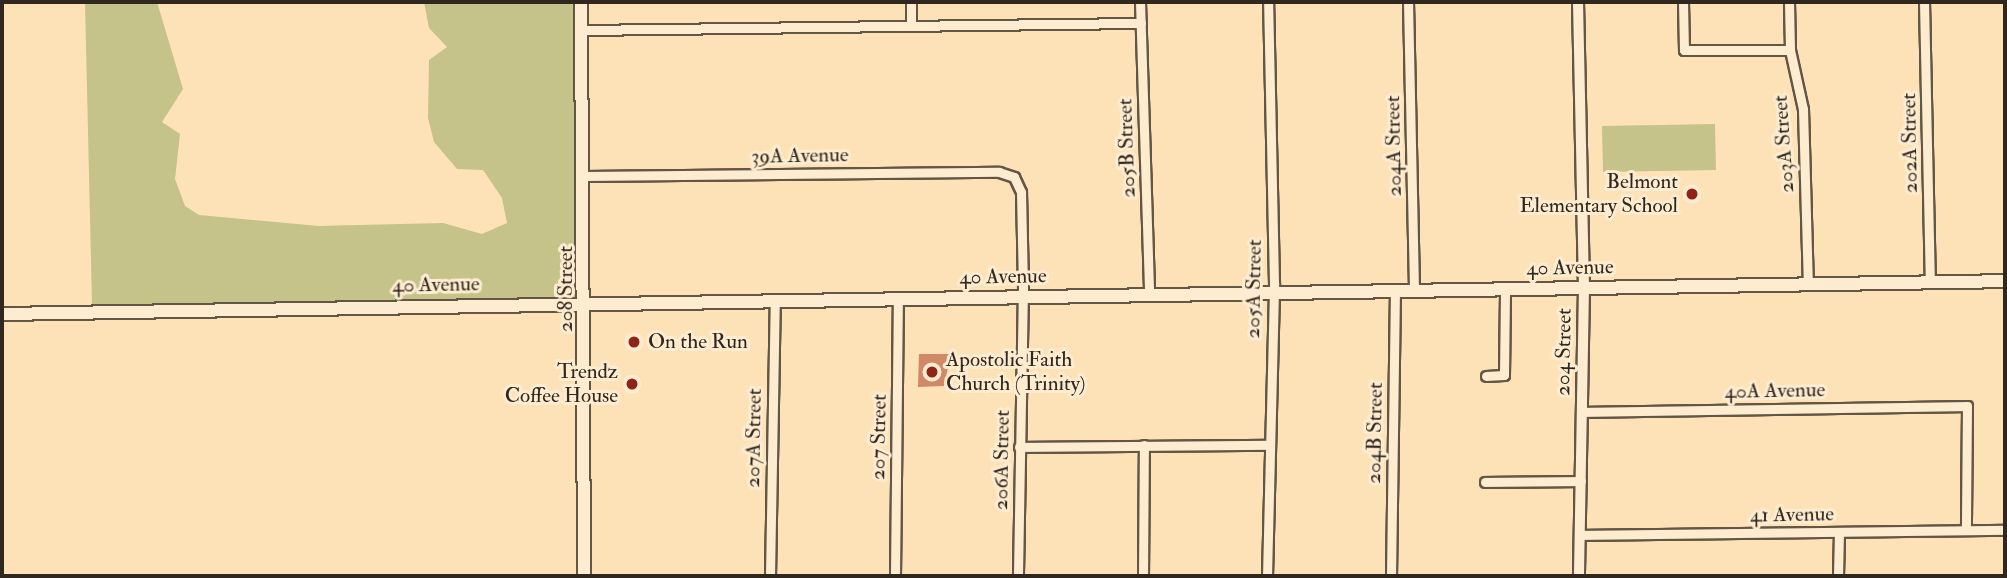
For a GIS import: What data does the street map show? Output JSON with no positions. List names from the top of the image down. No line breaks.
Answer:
{"streets":{"main road":["40 Avenue","208 Street"],"street":["202A Street","203A Street","204A Street","205B Street","39A Avenue","205A Street","204 Street","40A Avenue","204B Street","207 Street","207A Street","206A Street","41 Avenue"]},"crossings":[["202A Street","40 Avenue"],["203A Street","40 Avenue"],["204A Street","40 Avenue"],["205B Street","40 Avenue"],["39A Avenue","208 Street"],["39A Avenue","206A Street"],["40 Avenue","208 Street"],["40 Avenue","205A Street"],["40 Avenue","204 Street"],["40 Avenue","204B Street"],["40 Avenue","207 Street"],["40 Avenue","207A Street"],["40 Avenue","206A Street"],["204 Street","40A Avenue"],["204 Street","41 Avenue"],["40A Avenue","41 Avenue"]],"places":["Belmont Elementary School","On the Run","Apostolic Faith Church (Trinity)","Trendz Coffee House"]}
